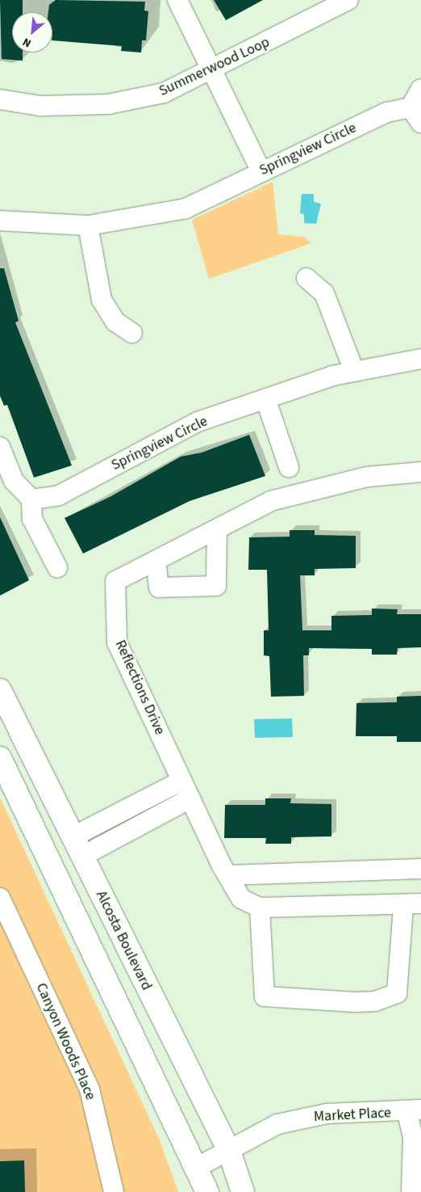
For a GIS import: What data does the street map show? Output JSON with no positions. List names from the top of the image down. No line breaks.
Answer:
{"streets":{"main road":["Alcosta Boulevard"],"street":["Summerwood Loop","Springview Circle","Reflections Drive","Canyon Woods Place","Market Place"]},"crossings":[["Alcosta Boulevard","Market Place"]],"north":"bottom left"}
